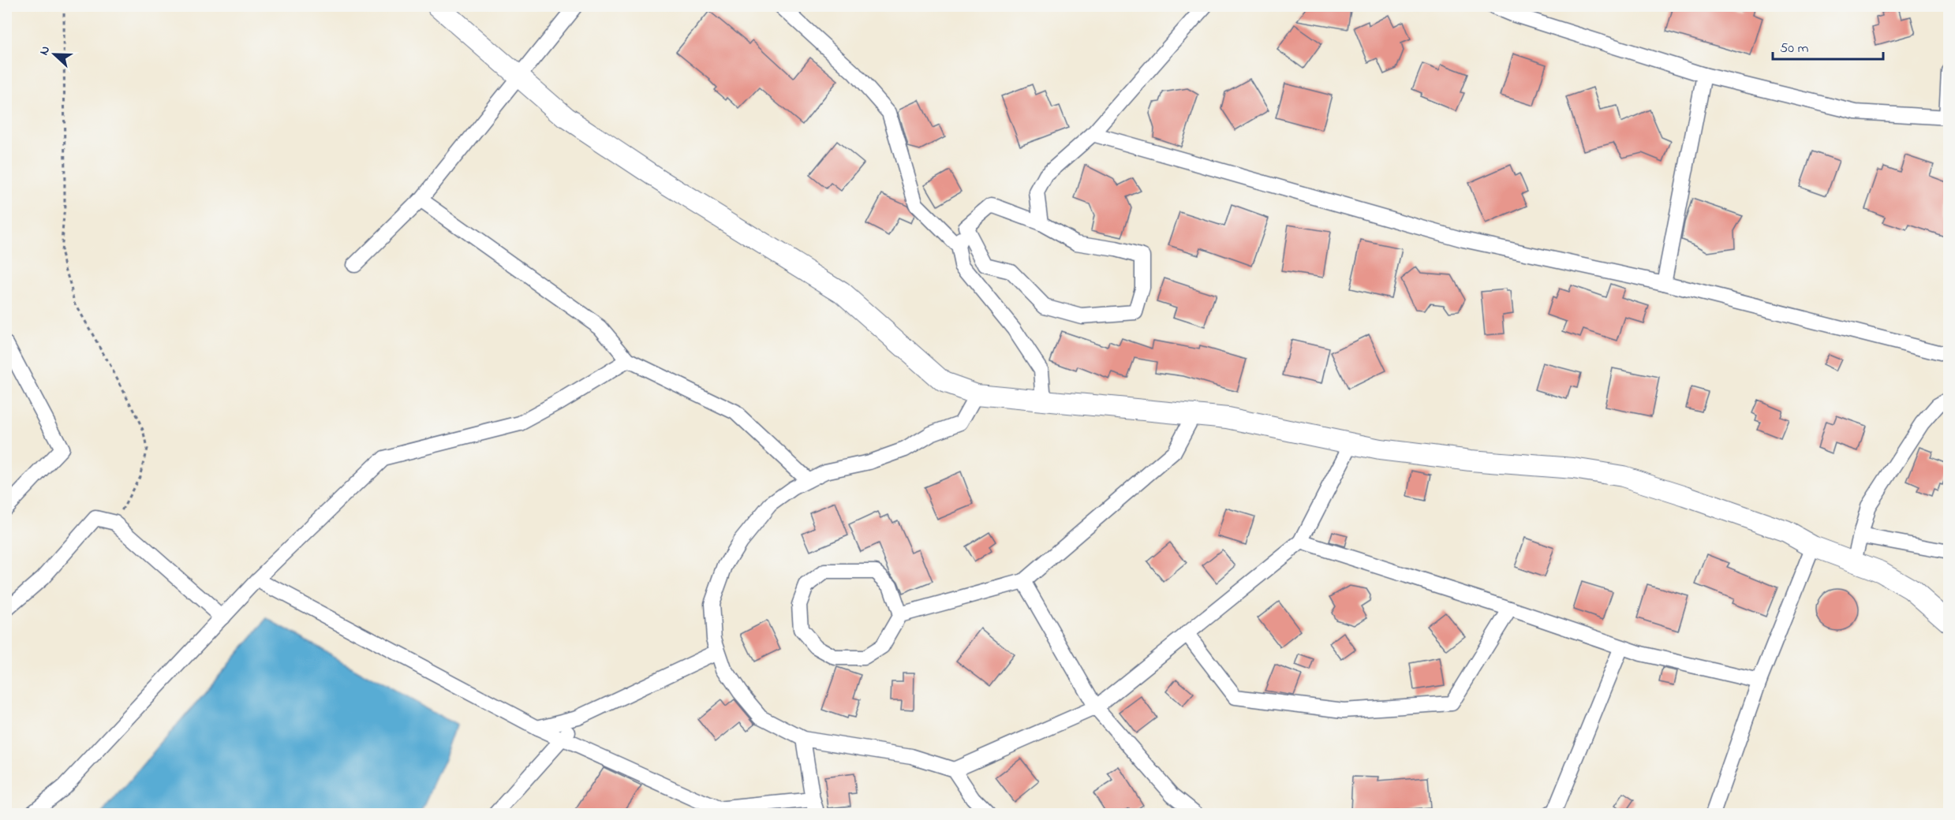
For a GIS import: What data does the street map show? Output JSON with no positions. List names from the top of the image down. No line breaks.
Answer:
{"scale_bar":"50 m","north":"left"}
